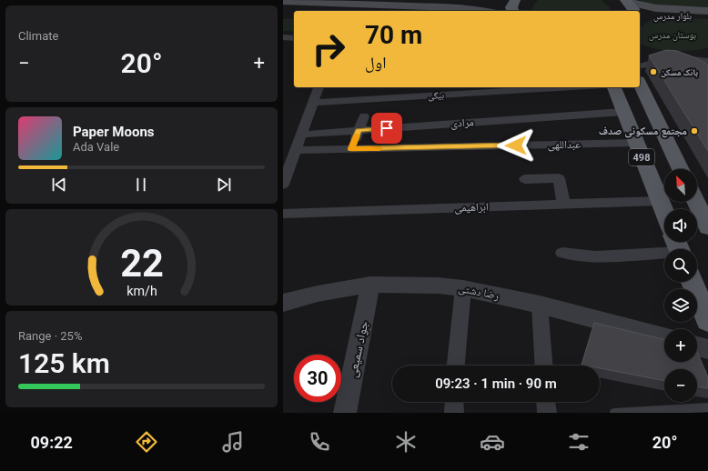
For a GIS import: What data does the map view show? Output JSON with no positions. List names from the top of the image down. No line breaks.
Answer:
{"streets":{"main road":["بلوار مدرس","498"],"street":["بیگی","مرادی","عبداللهی","ابراهیمی","رضا دشتی","جواد سمیعی"]},"crossings":[["مرادی","498"],["عبداللهی","498"],["498","ابراهیمی"],["رضا دشتی","جواد سمیعی"]],"parks":["بوستان مدرس"],"places":["بانک مسکن","مجتمع مسکونی صدف"],"north":"top left","page":{"tile":["Climate",["Range · 25%","125 km"]],"turn":["70 m","اول"],"heat":["−","20°","+"],"song":["Paper Moons","Ada Vale"],"map_buttons":["+","−"],"limit":"30","trip":"09:23 · 1 min · 90 m","tabs":["09:22","20°"],"gauge":["22","km/h"]}}
